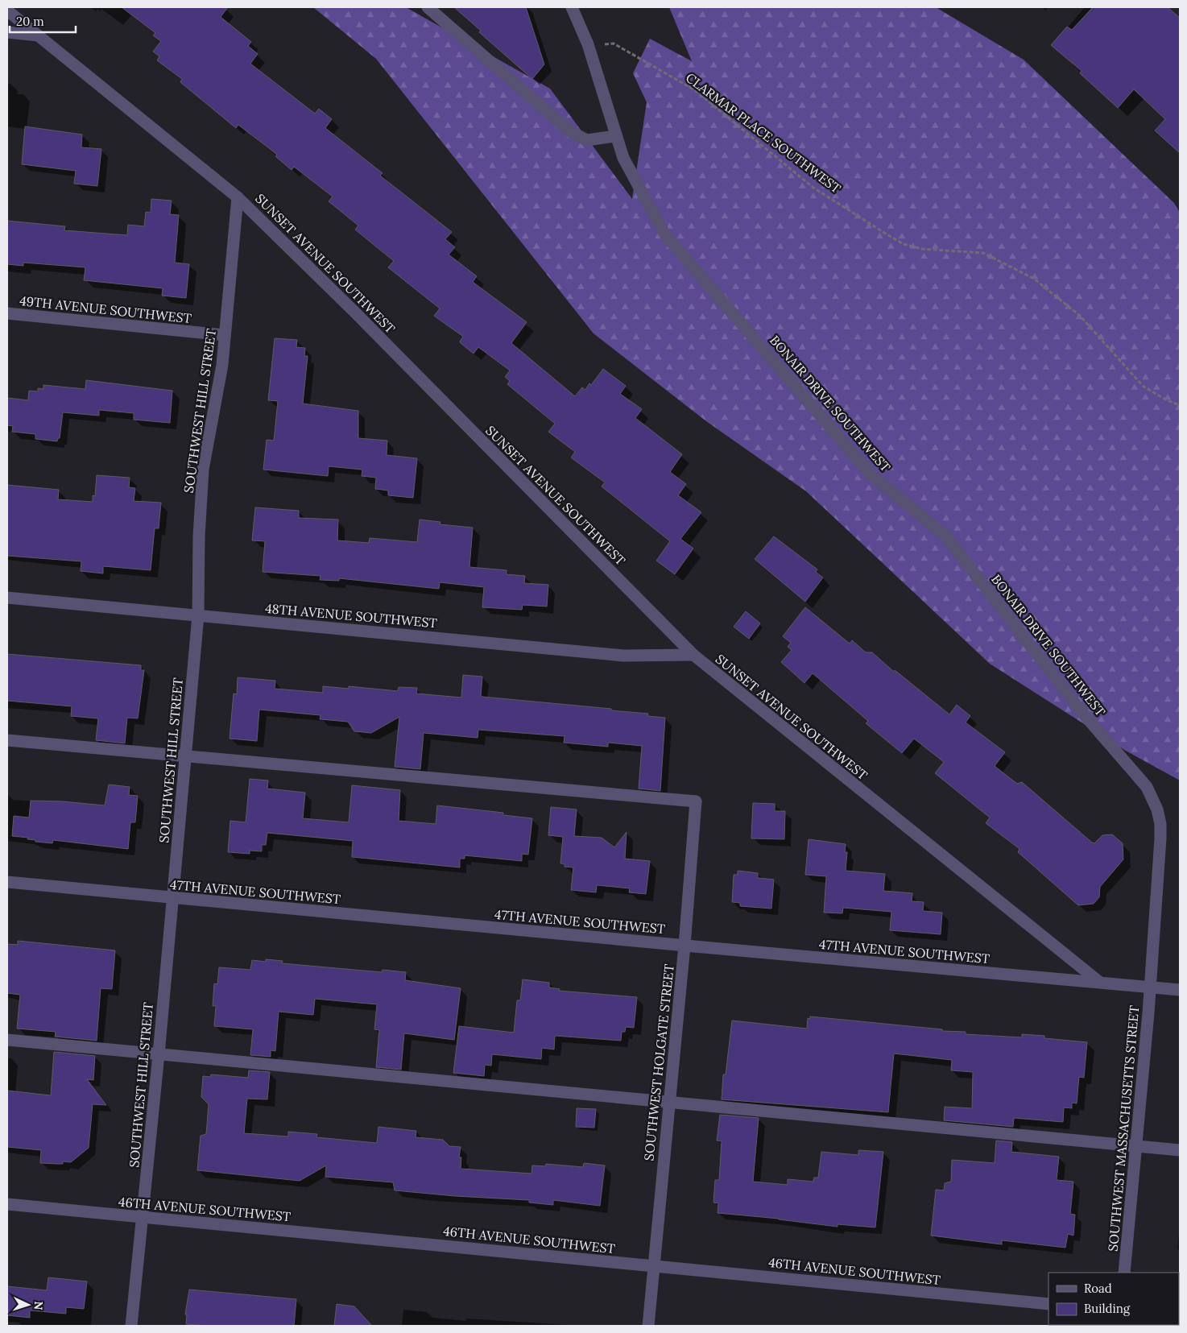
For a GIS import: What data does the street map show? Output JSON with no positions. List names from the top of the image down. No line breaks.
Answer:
{"streets":{"street":["SUNSET AVENUE SOUTHWEST","49TH AVENUE SOUTHWEST","BONAIR DRIVE SOUTHWEST","SOUTHWEST HILL STREET","48TH AVENUE SOUTHWEST","47TH AVENUE SOUTHWEST","SOUTHWEST HOLGATE STREET","SOUTHWEST MASSACHUSETTS STREET","46TH AVENUE SOUTHWEST"],"path":["CLARMAR PLACE SOUTHWEST"]},"crossings":[["SUNSET AVENUE SOUTHWEST","SOUTHWEST HILL STREET"],["SUNSET AVENUE SOUTHWEST","48TH AVENUE SOUTHWEST"],["SUNSET AVENUE SOUTHWEST","47TH AVENUE SOUTHWEST"],["49TH AVENUE SOUTHWEST","SOUTHWEST HILL STREET"],["BONAIR DRIVE SOUTHWEST","47TH AVENUE SOUTHWEST"],["BONAIR DRIVE SOUTHWEST","SOUTHWEST MASSACHUSETTS STREET"],["SOUTHWEST HILL STREET","48TH AVENUE SOUTHWEST"],["SOUTHWEST HILL STREET","47TH AVENUE SOUTHWEST"],["SOUTHWEST HILL STREET","SOUTHWEST HOLGATE STREET"],["SOUTHWEST HILL STREET","46TH AVENUE SOUTHWEST"],["47TH AVENUE SOUTHWEST","SOUTHWEST HOLGATE STREET"],["47TH AVENUE SOUTHWEST","SOUTHWEST MASSACHUSETTS STREET"],["SOUTHWEST HOLGATE STREET","46TH AVENUE SOUTHWEST"]],"legend":["Road","Building"],"scale_bar":"20 m","north":"right"}
